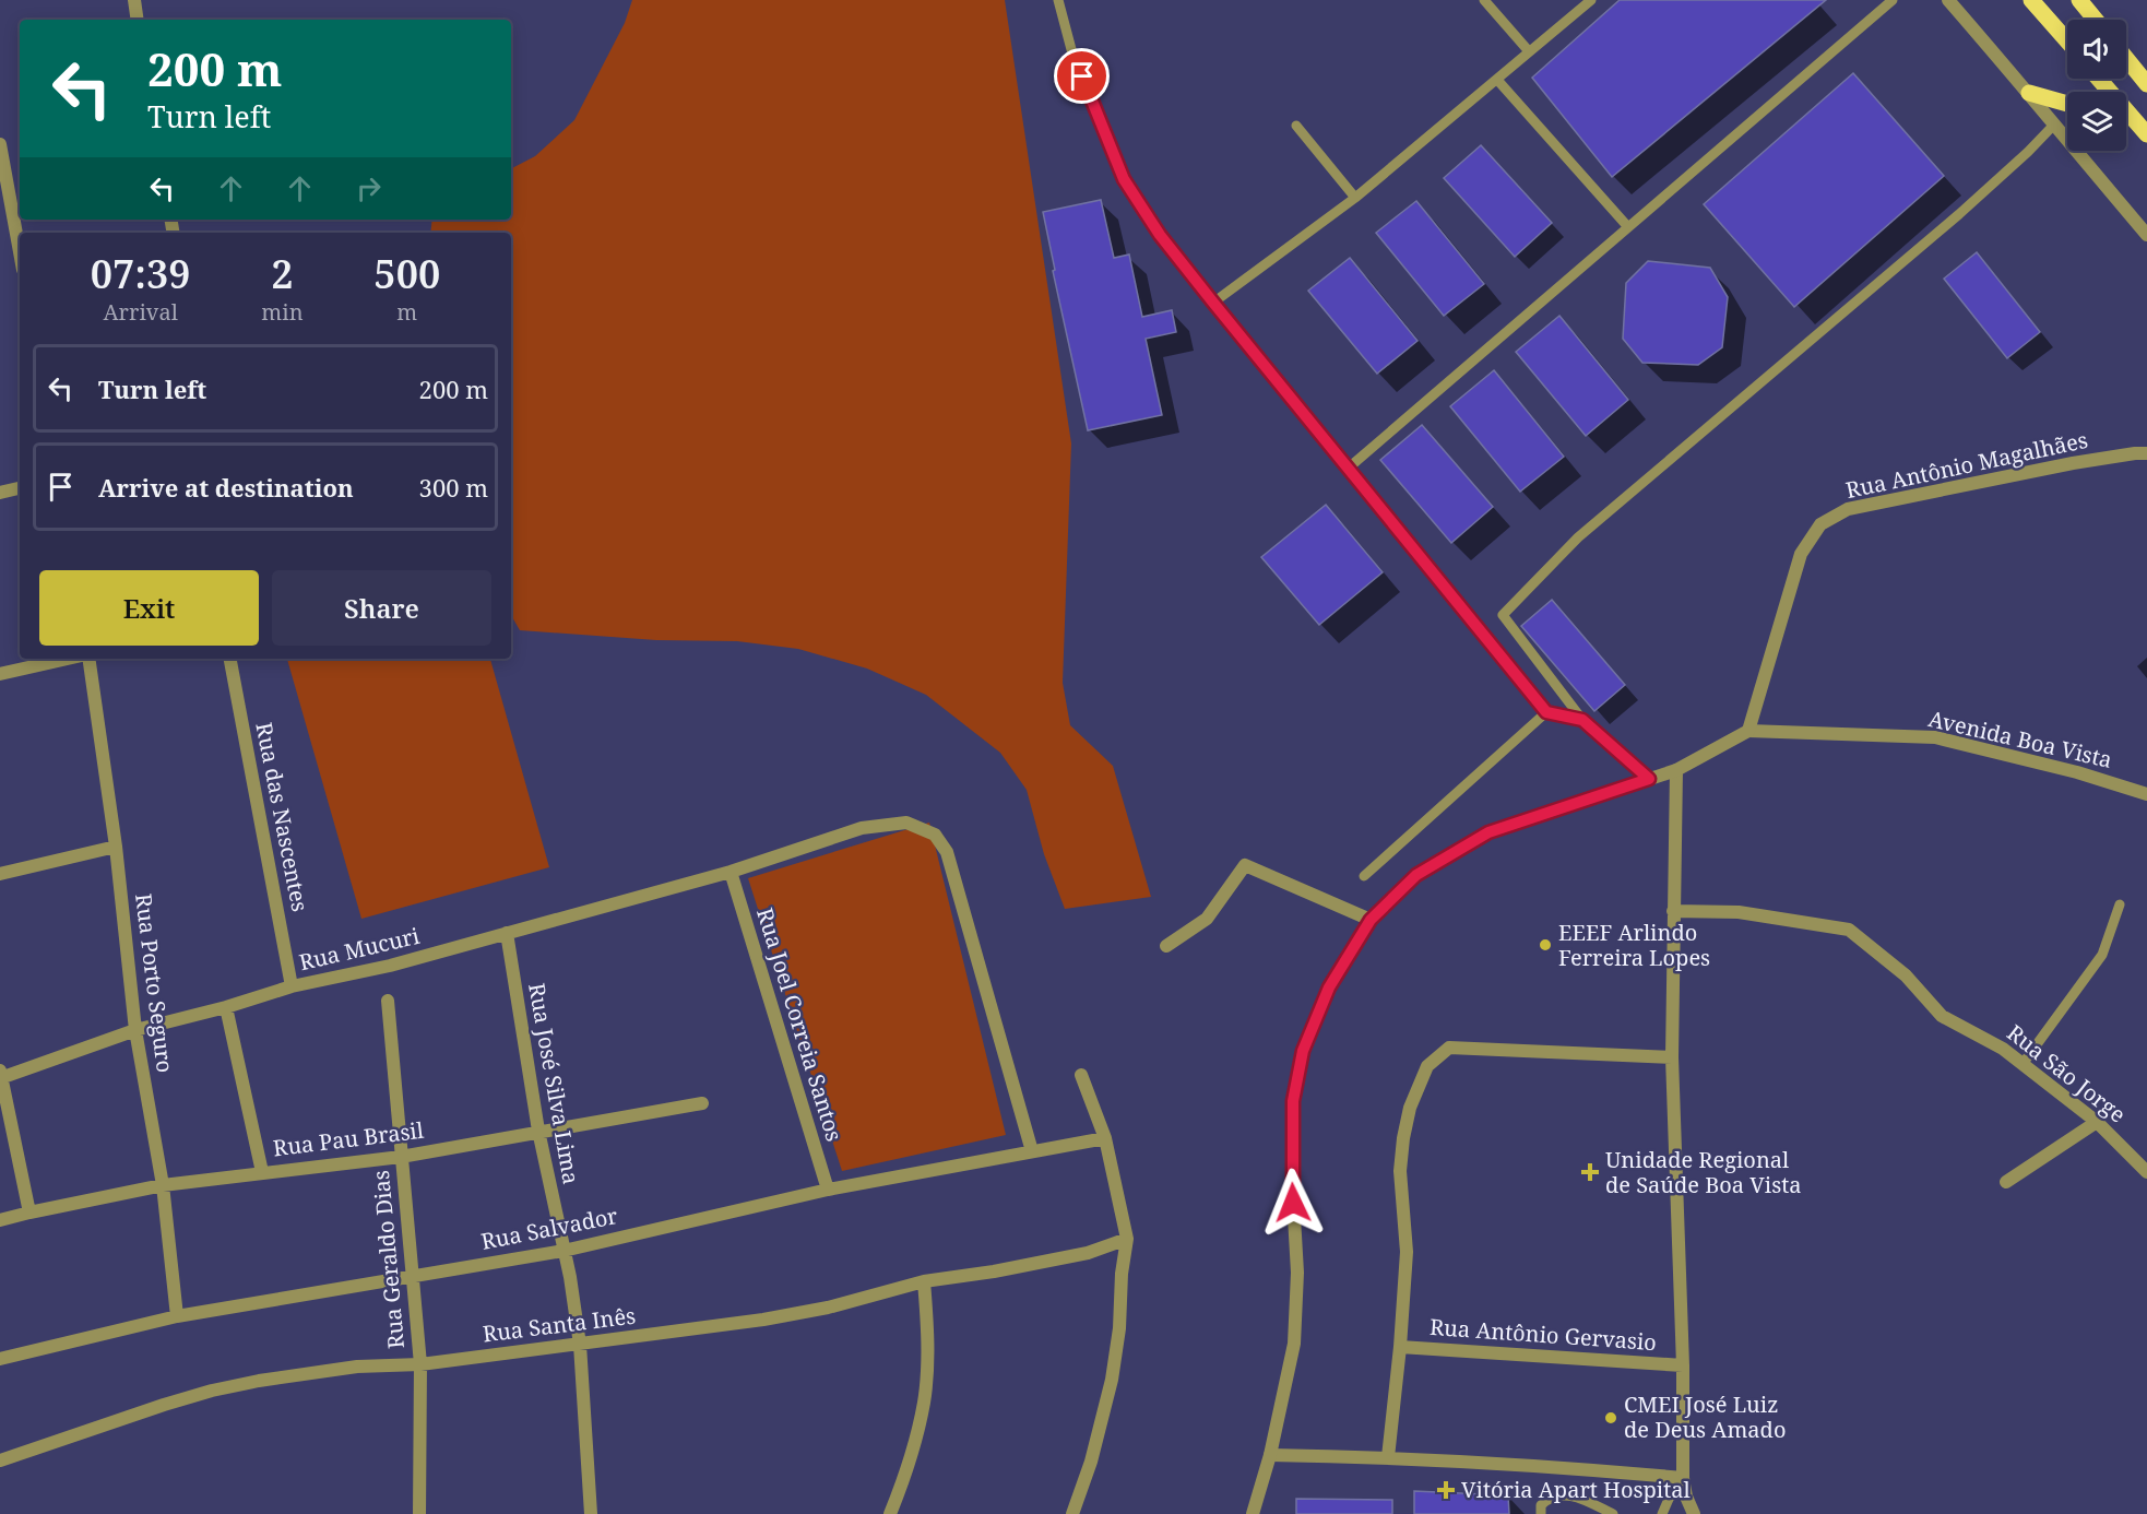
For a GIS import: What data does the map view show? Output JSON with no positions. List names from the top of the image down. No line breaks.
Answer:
{"streets":{"street":["Rua Antônio Magalhães","Avenida Boa Vista","Rua das Nascentes","Rua Mucuri","Rua Porto Seguro","Rua Joel Correia Santos","Rua São Jorge","Rua José Silva Lima","Rua Pau Brasil","Rua Salvador","Rua Geraldo Dias","Rua Santa Inês","Rua Antônio Gervasio"]},"crossings":[["Rua Antônio Magalhães","Avenida Boa Vista"],["Rua das Nascentes","Rua Mucuri"],["Rua Mucuri","Rua Porto Seguro"],["Rua Mucuri","Rua Joel Correia Santos"],["Rua Mucuri","Rua José Silva Lima"],["Rua Mucuri","Rua Salvador"],["Rua Porto Seguro","Rua Pau Brasil"],["Rua Porto Seguro","Rua Salvador"],["Rua Joel Correia Santos","Rua Salvador"],["Rua José Silva Lima","Rua Pau Brasil"],["Rua José Silva Lima","Rua Salvador"],["Rua José Silva Lima","Rua Santa Inês"],["Rua Pau Brasil","Rua Geraldo Dias"],["Rua Salvador","Rua Geraldo Dias"],["Rua Geraldo Dias","Rua Santa Inês"]],"places":{"other":["EEEF Arlindo Ferreira Lopes","CMEI José Luiz de Deus Amado"],"health":["Unidade Regional de Saúde Boa Vista","Vitória Apart Hospital"]},"page":{"turn":["200 m","Turn left"],"eta":["07:39","Arrival","2","min","500","m"],"list":[{"name":"Turn left","value":"200 m"},{"name":"Arrive at destination","value":"300 m"}],"buttons":["Exit","Share"]}}
